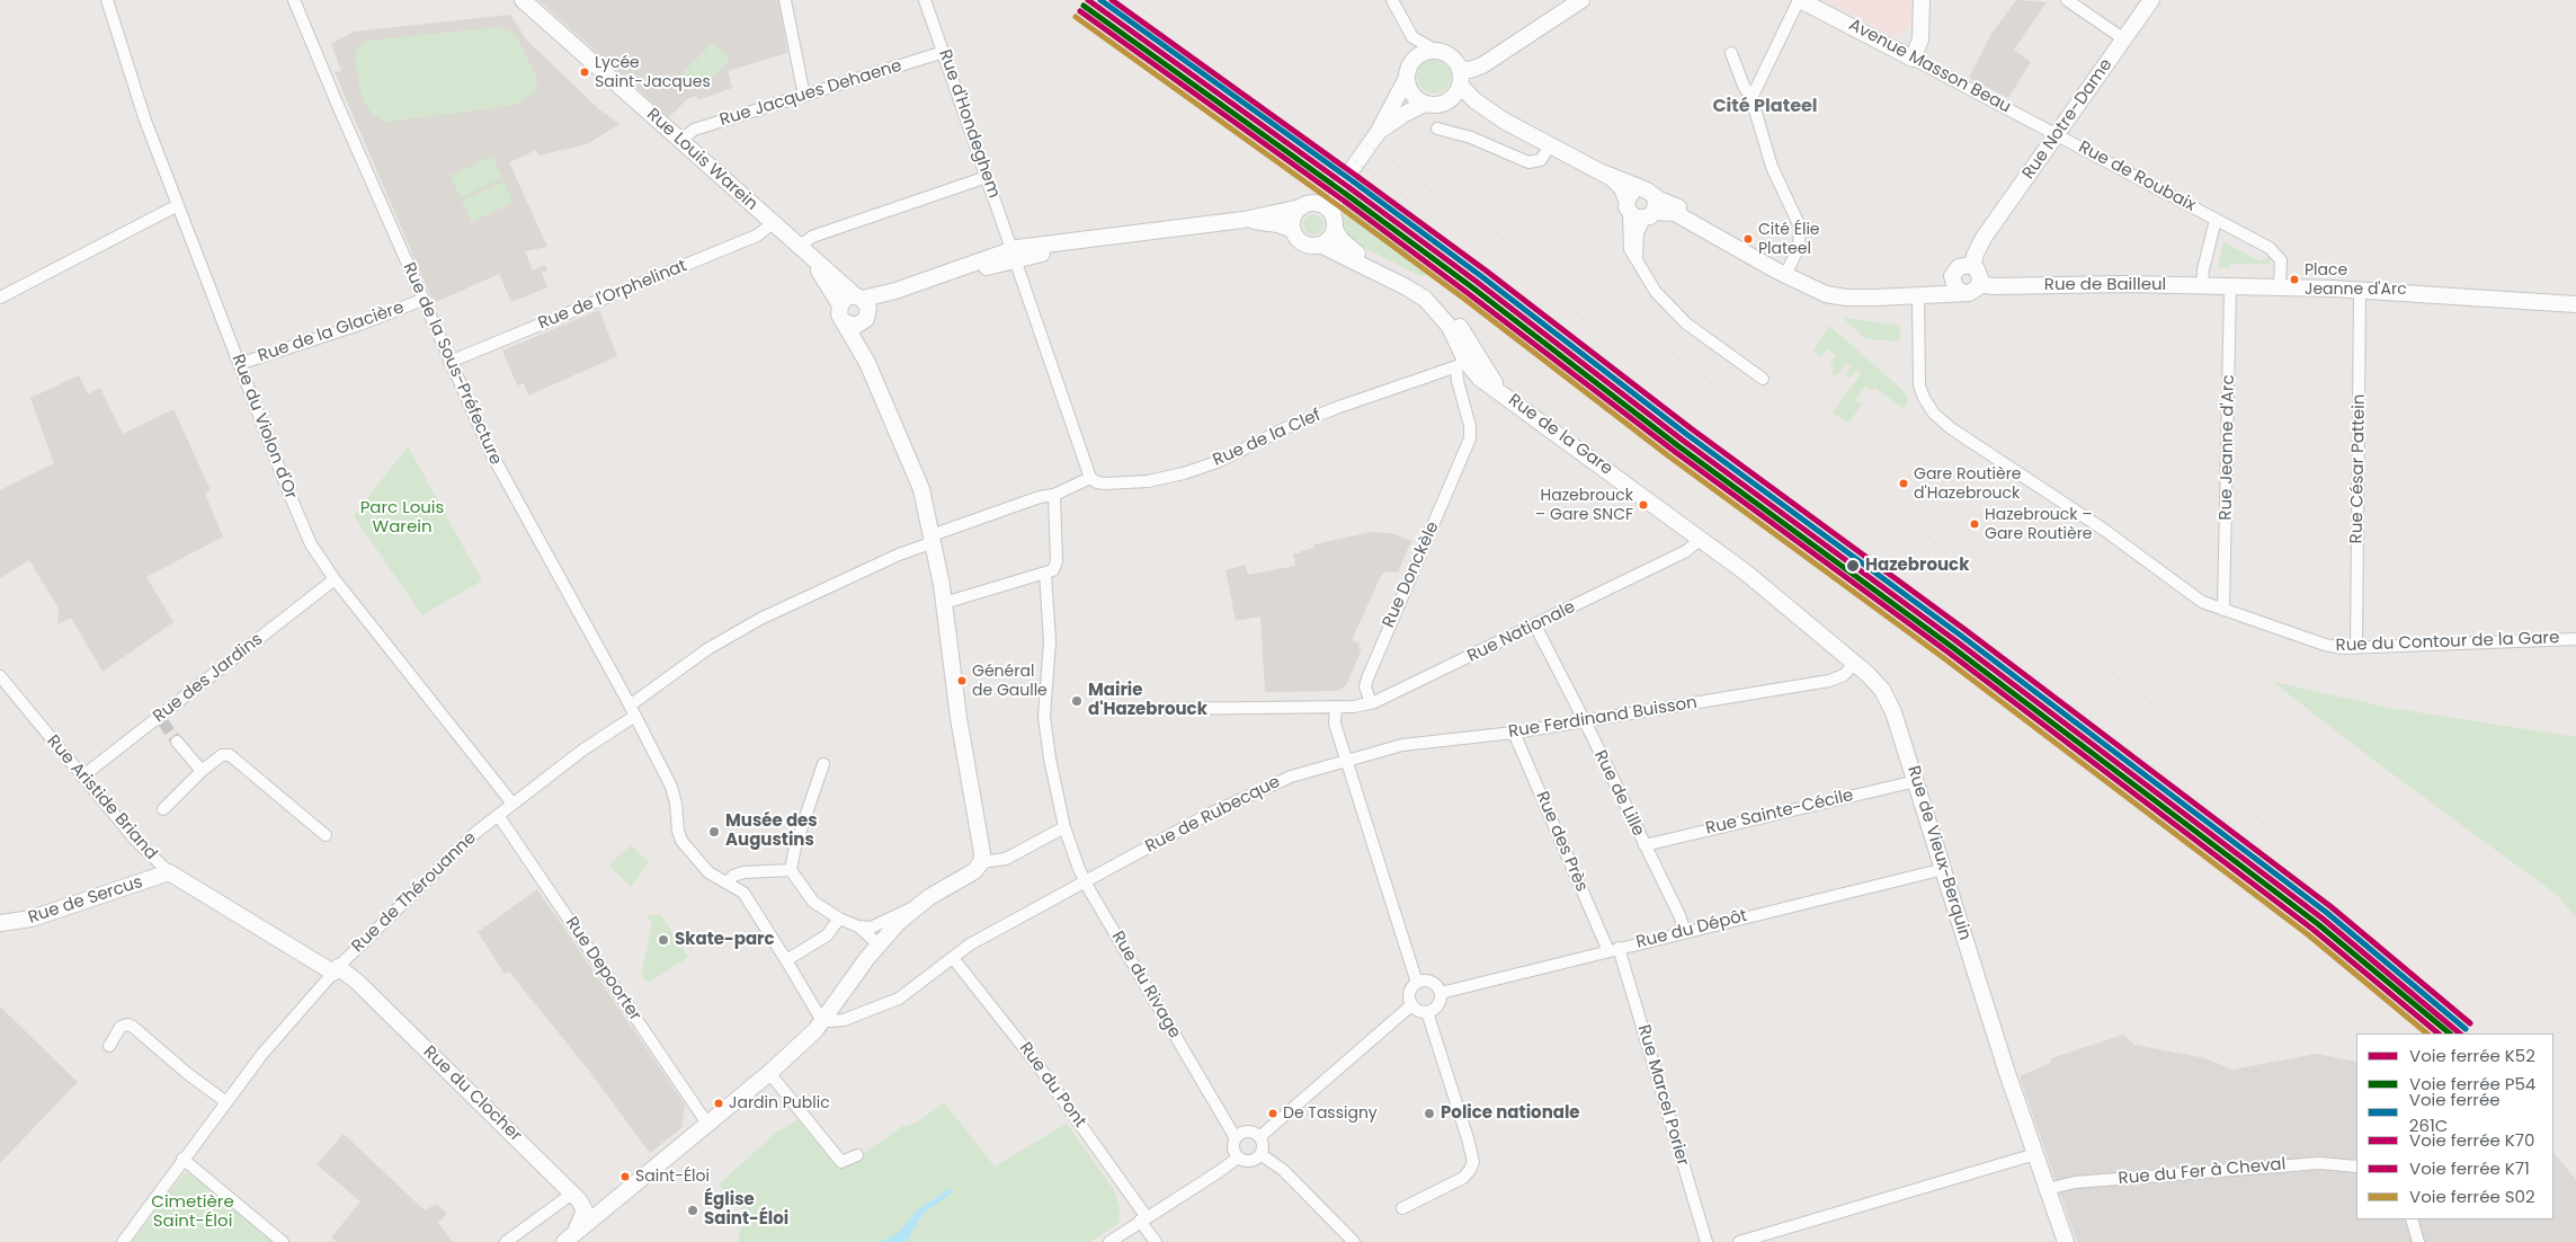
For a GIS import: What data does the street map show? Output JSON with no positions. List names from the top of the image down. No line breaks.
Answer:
{"streets":{"main road":["Avenue Masson Beau","Rue Notre-Dame","Rue Louis Warein","Rue de Bailleul","Rue de la Gare","Rue Aristide Briand","Rue de Vieux-Berquin","Rue de Sercus","Rue du Clocher"],"street":["Rue Jacques Dehaene","Rue d'Hondeghem","Rue de Roubaix","Rue de l'Orphelinat","Rue de la Glacière","Rue de la Sous-Préfecture","Rue du Violon d'Or","Rue de la Clef","Rue Jeanne d'Arc","Rue César Pattein","Rue Donckèle","Rue Nationale","Rue du Contour de la Gare","Rue des Jardins","Rue Ferdinand Buisson","Rue de Lille","Rue Sainte-Cécile","Rue de Rubecque","Rue des Près","Rue de Thérouanne","Rue du Dépôt","Rue Depoorter","Rue du Rivage","Rue du Pont","Rue Marcel Porier","Rue du Fer à Cheval"]},"crossings":[["Avenue Masson Beau","Rue Notre-Dame"],["Avenue Masson Beau","Rue de Roubaix"],["Rue Jacques Dehaene","Rue d'Hondeghem"],["Rue Jacques Dehaene","Rue Louis Warein"],["Rue Notre-Dame","Rue de Roubaix"],["Rue d'Hondeghem","Rue de la Clef"],["Rue Louis Warein","Rue de l'Orphelinat"],["Rue de Bailleul","Rue Jeanne d'Arc"],["Rue de l'Orphelinat","Rue de la Sous-Préfecture"],["Rue de la Glacière","Rue de la Sous-Préfecture"],["Rue de la Glacière","Rue du Violon d'Or"],["Rue de la Sous-Préfecture","Rue de Rubecque"],["Rue de la Sous-Préfecture","Rue de Thérouanne"],["Rue du Violon d'Or","Rue des Jardins"],["Rue du Violon d'Or","Rue de Thérouanne"],["Rue de la Gare","Rue de la Clef"],["Rue de la Gare","Rue Donckèle"],["Rue de la Gare","Rue Nationale"],["Rue de la Gare","Rue de Vieux-Berquin"],["Rue de la Clef","Rue Donckèle"],["Rue Jeanne d'Arc","Rue du Contour de la Gare"],["Rue César Pattein","Rue du Contour de la Gare"],["Rue Donckèle","Rue Nationale"],["Rue Nationale","Rue de Lille"],["Rue Nationale","Rue de Vieux-Berquin"],["Rue des Jardins","Rue Aristide Briand"],["Rue Ferdinand Buisson","Rue de Lille"],["Rue Ferdinand Buisson","Rue de Rubecque"],["Rue Ferdinand Buisson","Rue des Près"],["Rue Ferdinand Buisson","Rue de Vieux-Berquin"],["Rue de Lille","Rue Sainte-Cécile"],["Rue de Lille","Rue du Dépôt"],["Rue Aristide Briand","Rue de Thérouanne"],["Rue Aristide Briand","Rue de Sercus"],["Rue Aristide Briand","Rue du Clocher"],["Rue Sainte-Cécile","Rue de Vieux-Berquin"],["Rue de Rubecque","Rue du Rivage"],["Rue de Rubecque","Rue du Pont"],["Rue des Près","Rue du Dépôt"],["Rue des Près","Rue Marcel Porier"],["Rue de Vieux-Berquin","Rue du Dépôt"],["Rue de Vieux-Berquin","Rue du Fer à Cheval"],["Rue de Thérouanne","Rue Depoorter"],["Rue de Thérouanne","Rue du Clocher"],["Rue du Dépôt","Rue Marcel Porier"]],"districts":["Cité Plateel"],"parks":["Parc Louis Warein","Cimetière Saint-Éloi"],"places":["Lycée Saint-Jacques","Cité Élie Plateel","Place Jeanne d'Arc","Gare Routière d'Hazebrouck","Hazebrouck – Gare SNCF","Hazebrouck – Gare Routière","Hazebrouck","Général de Gaulle","Mairie d'Hazebrouck","Musée des Augustins","Skate-parc","Jardin Public","De Tassigny","Police nationale","Saint-Éloi","Église Saint-Éloi"],"lines":["rail line K52","rail line 261C","rail line K71","rail line P54","rail line K70","rail line S02"],"legend":["Voie ferrée K52","Voie ferrée P54","Voie ferrée 261C","Voie ferrée K70","Voie ferrée K71","Voie ferrée S02"]}
